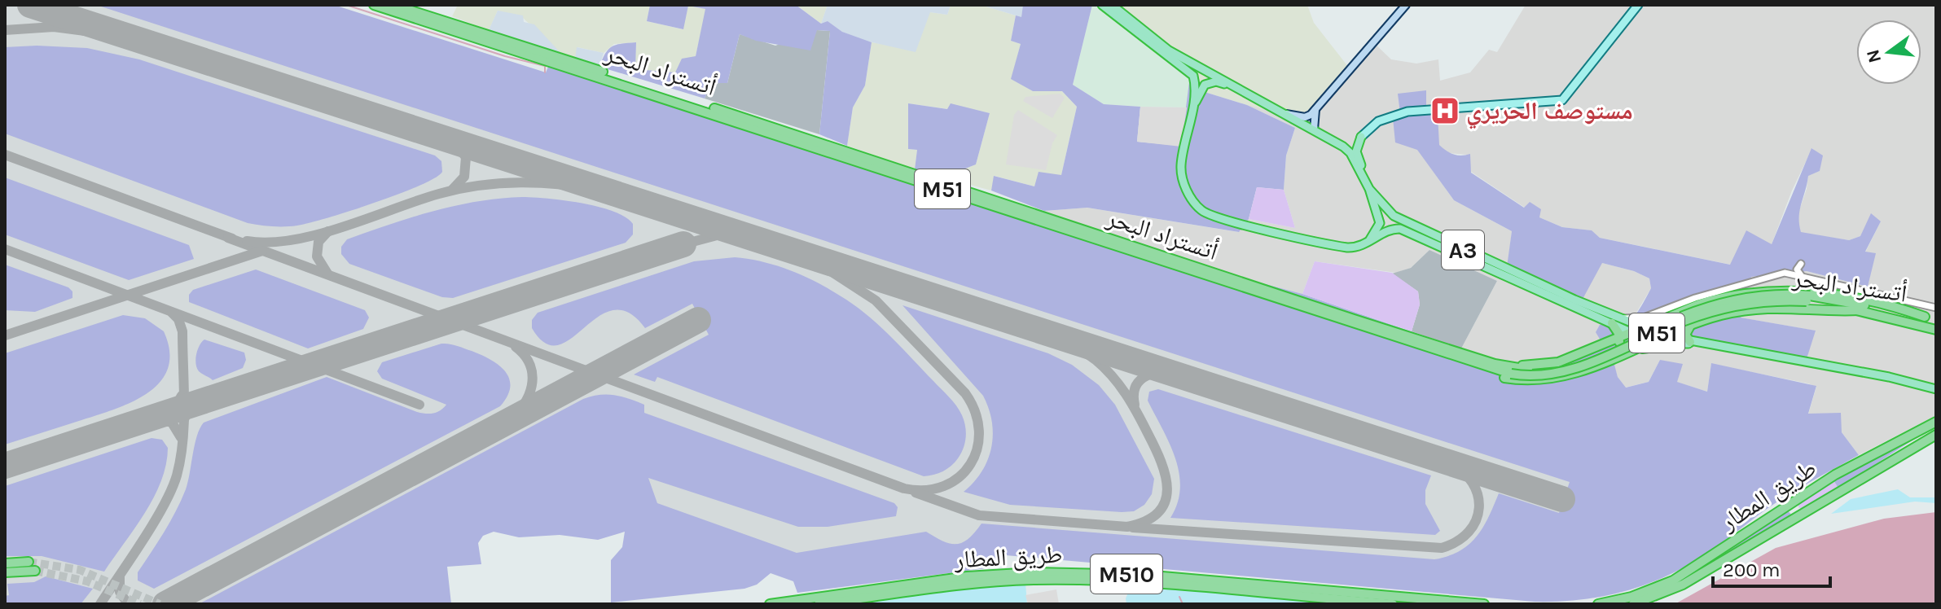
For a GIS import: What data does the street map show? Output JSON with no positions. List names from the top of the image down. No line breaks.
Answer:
{"streets":{"highway":["أتستراد البحر","M51","A3","طريق المطار","M510"]},"crossings":[["أتستراد البحر","M51"]],"places":{"hospital":["مستوصف الحريري"]},"scale_bar":"200 m","north":"left"}
